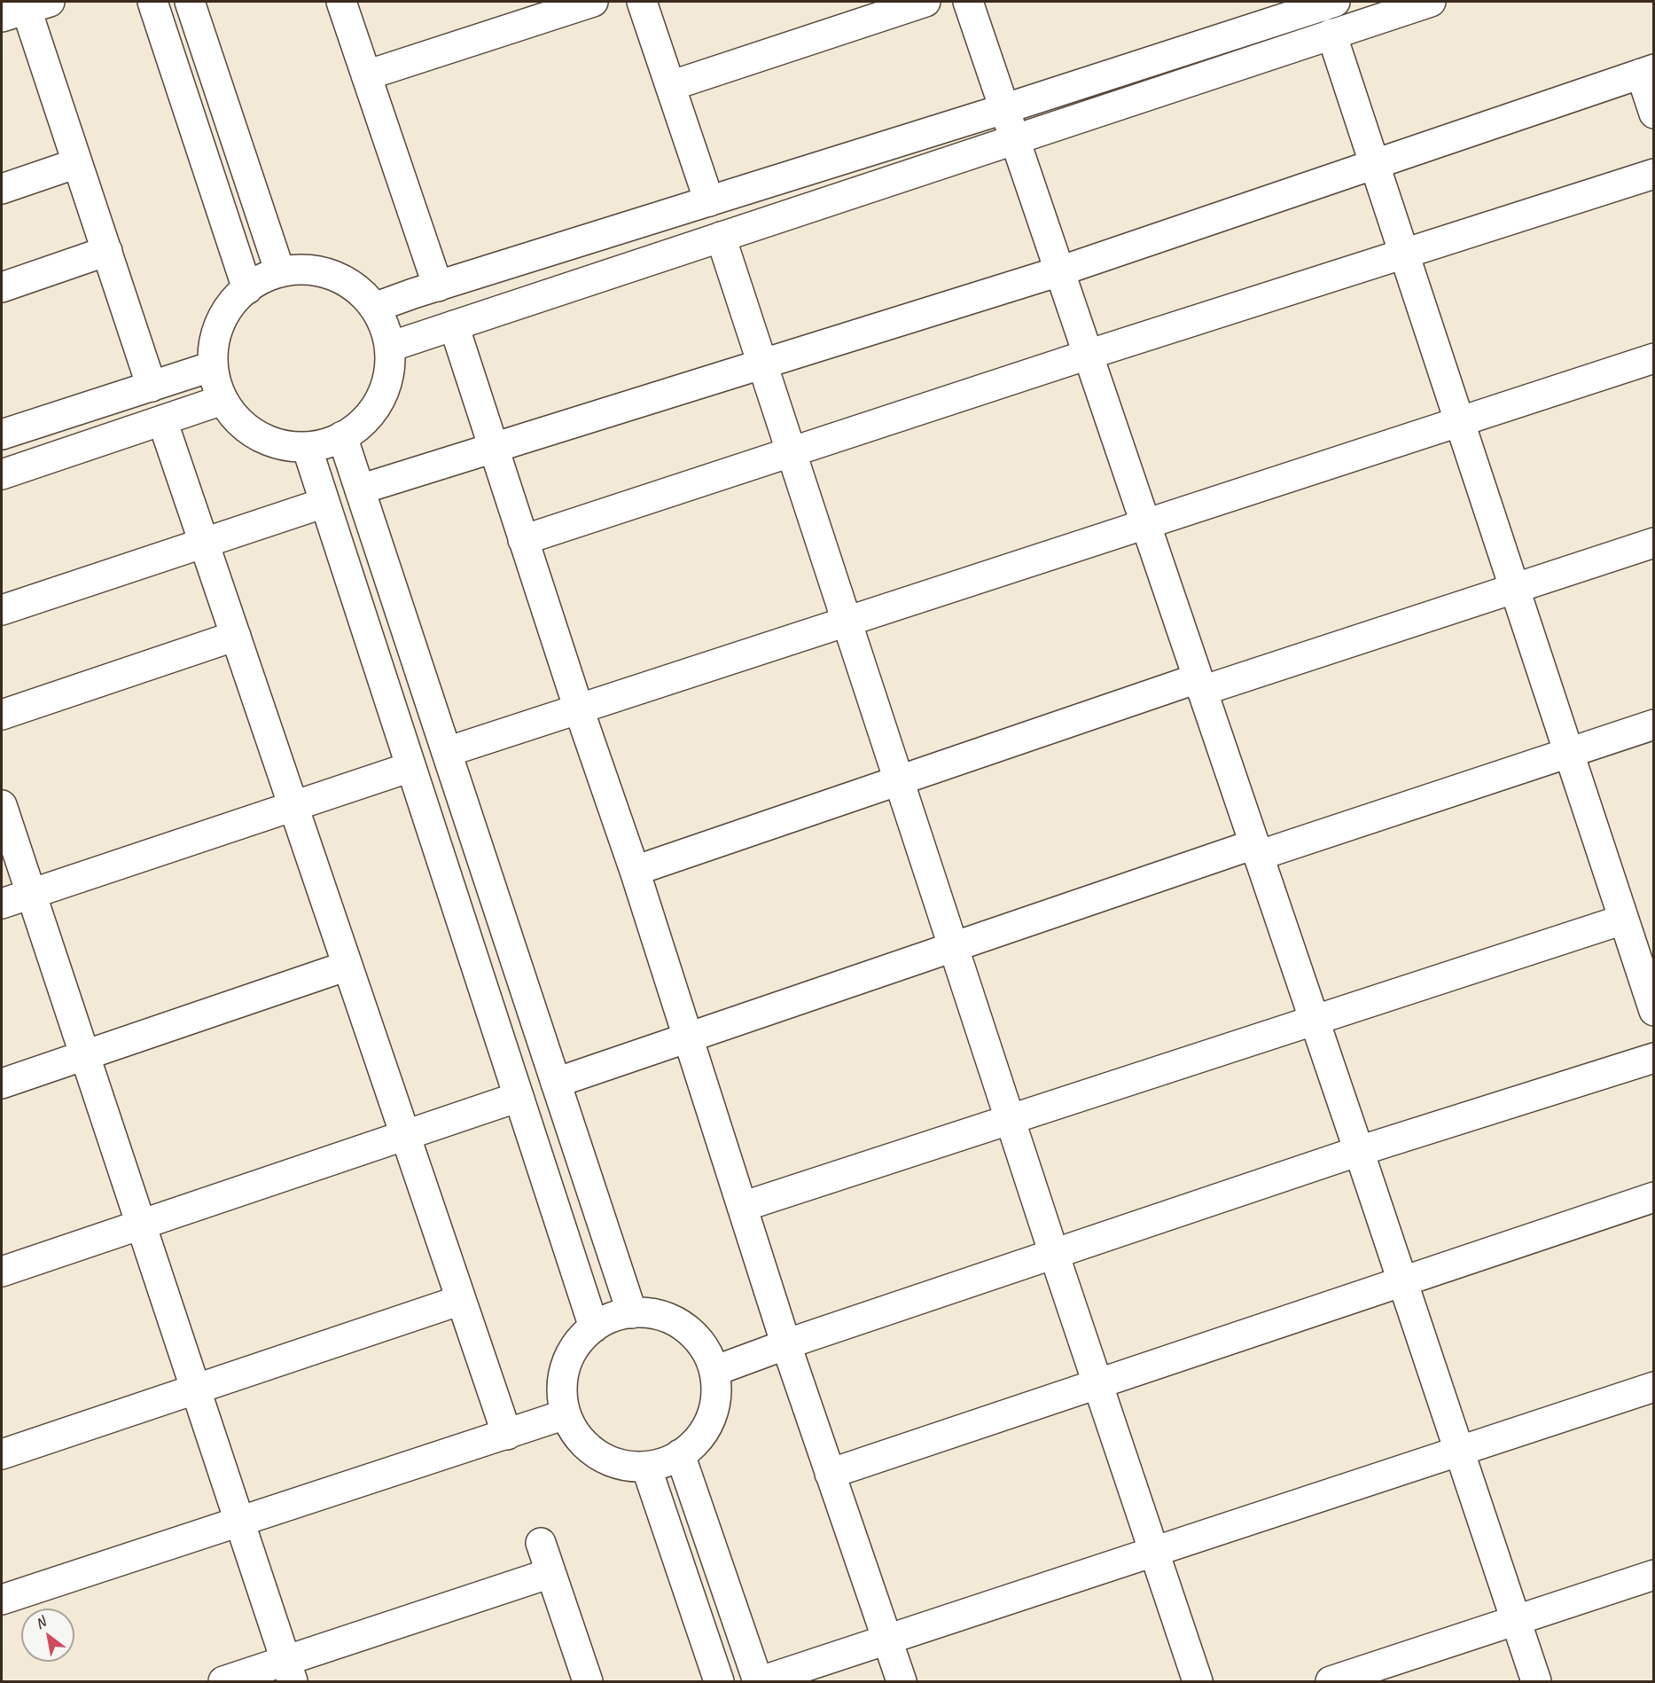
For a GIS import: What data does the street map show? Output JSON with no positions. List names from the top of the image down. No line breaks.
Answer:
{"north":"top left"}
